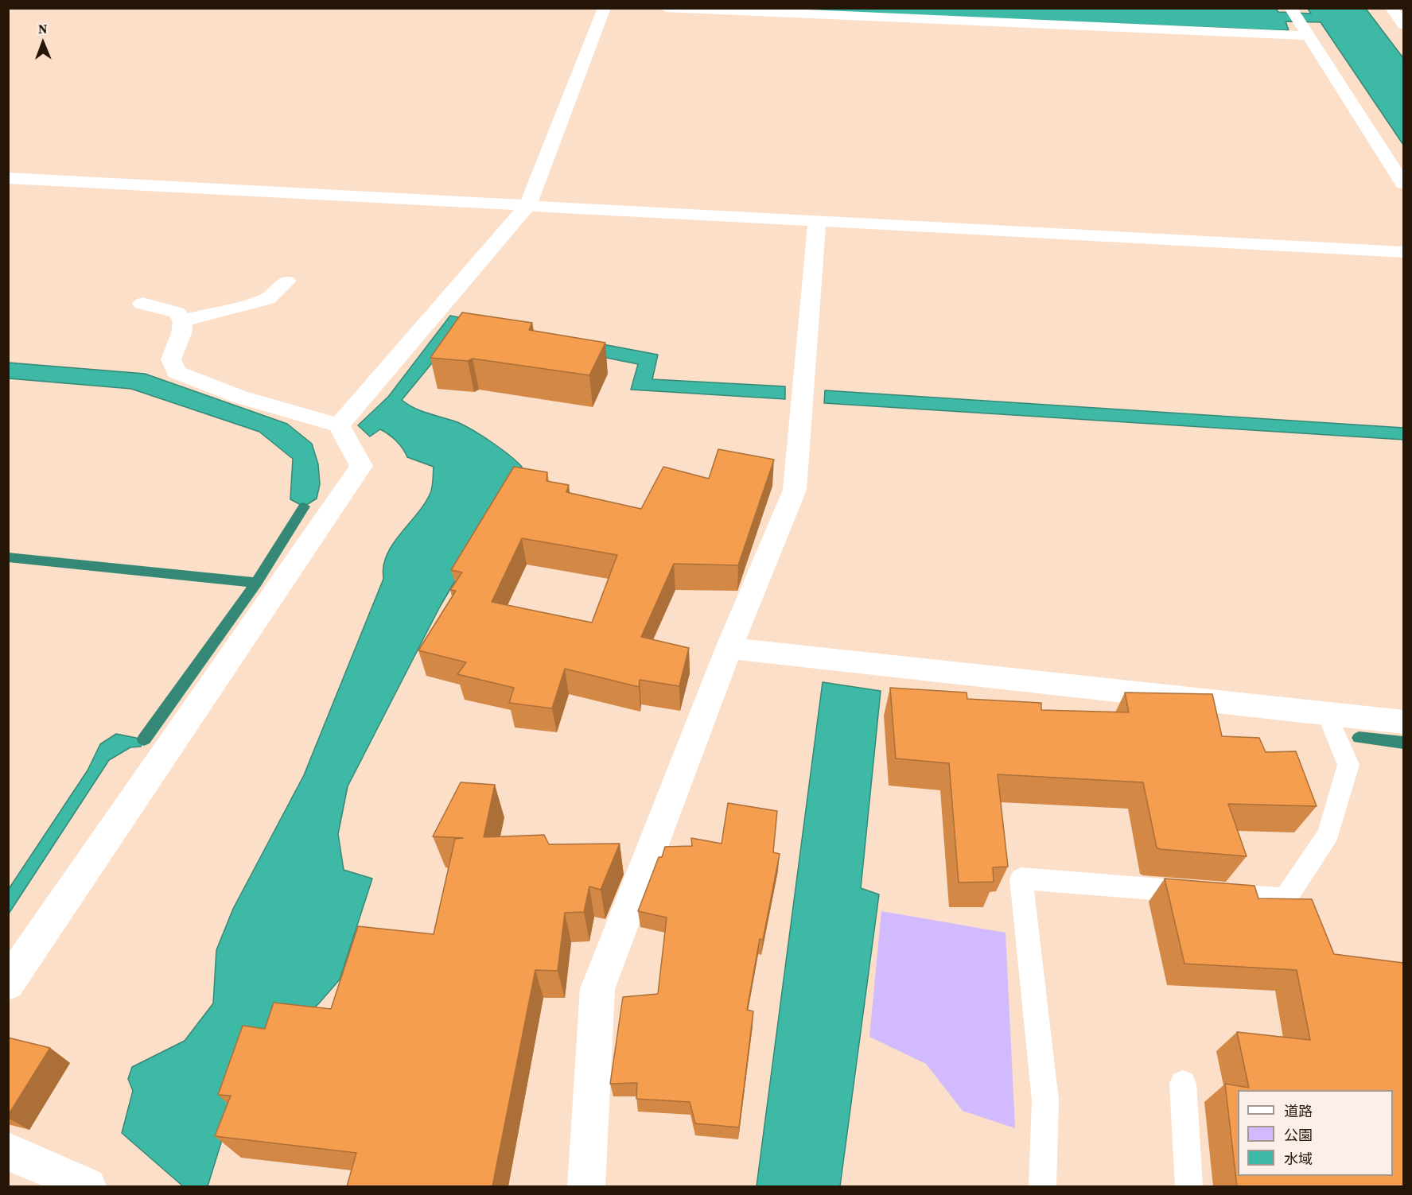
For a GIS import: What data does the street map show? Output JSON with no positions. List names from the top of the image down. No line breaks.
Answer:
{"legend":["道路","公園","水域"],"north":"top"}
